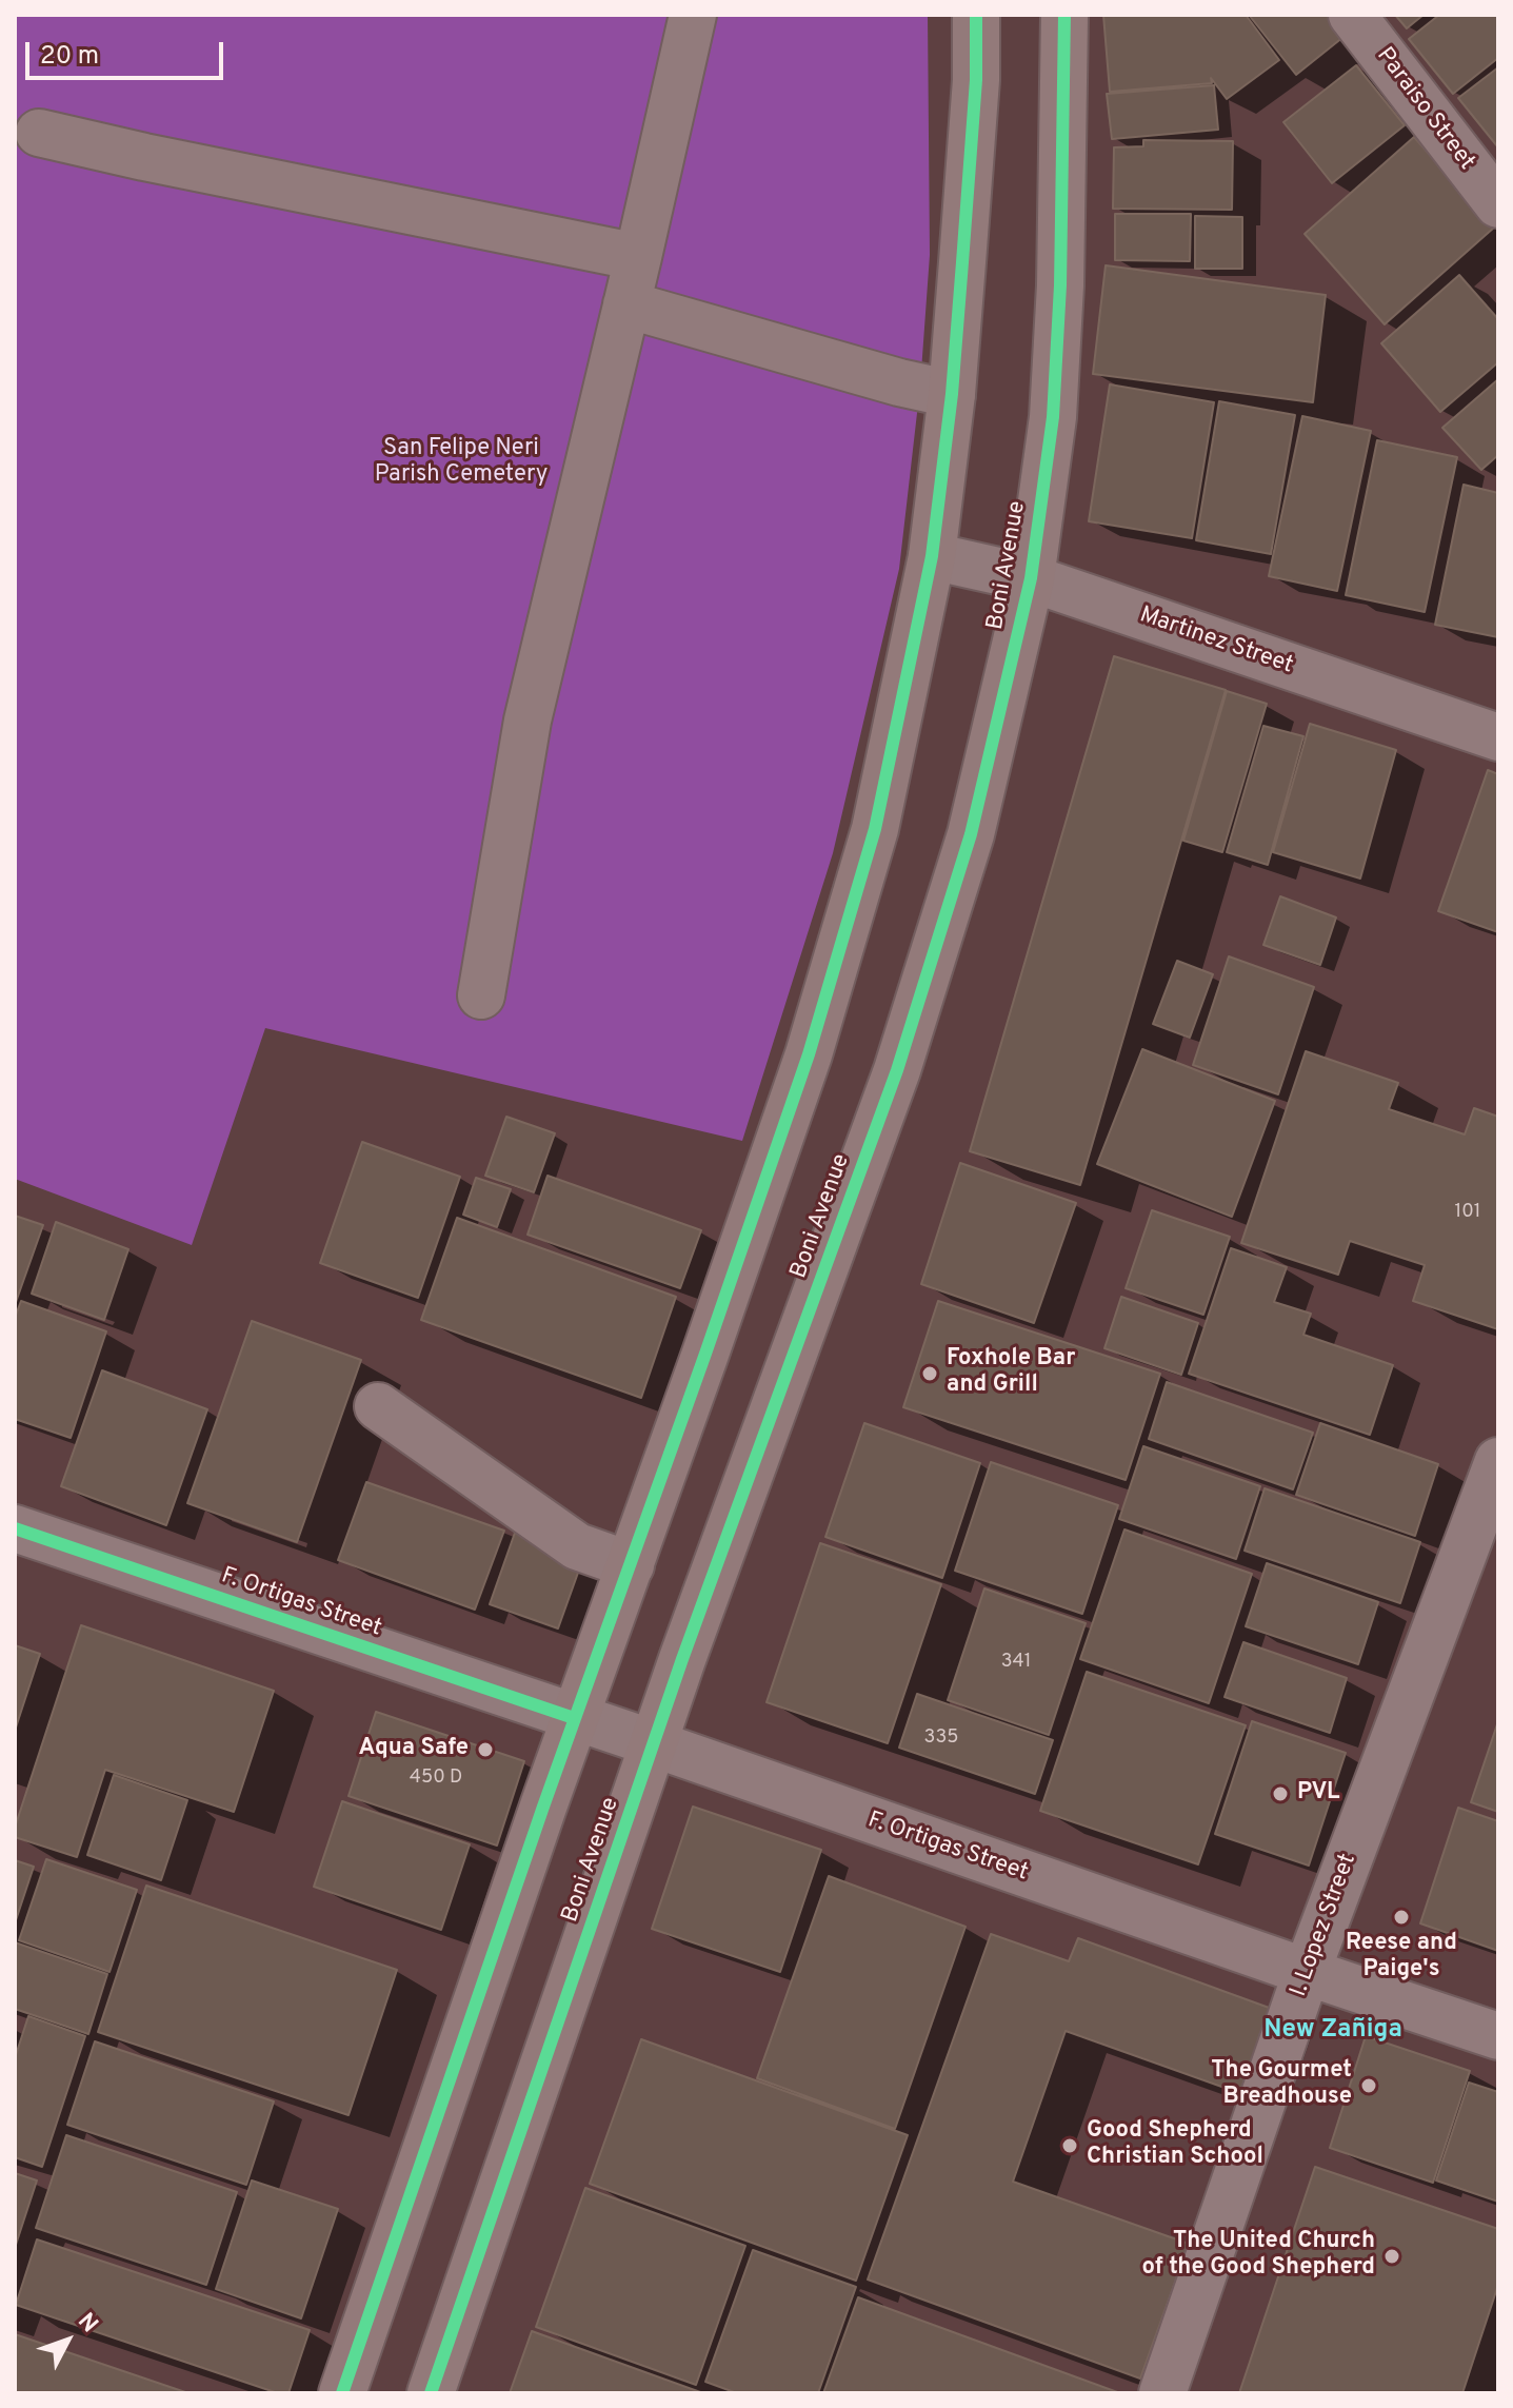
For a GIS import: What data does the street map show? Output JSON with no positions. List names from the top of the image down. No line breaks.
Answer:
{"streets":{"main road":["Boni Avenue"],"street":["Paraiso Street","Martinez Street","F. Ortigas Street","I. Lopez Street"]},"crossings":[["Boni Avenue","Martinez Street"],["Boni Avenue","F. Ortigas Street"],["F. Ortigas Street","I. Lopez Street"]],"districts":["New Zañiga"],"parks":["San Felipe Neri Parish Cemetery"],"places":["Foxhole Bar and Grill","Aqua Safe","PVL","Reese and Paige's","The Gourmet Breadhouse","Good Shepherd Christian School","The United Church of the Good Shepherd"],"house_numbers":["101","341","335","450 D"],"scale_bar":"20 m","north":"top right"}
